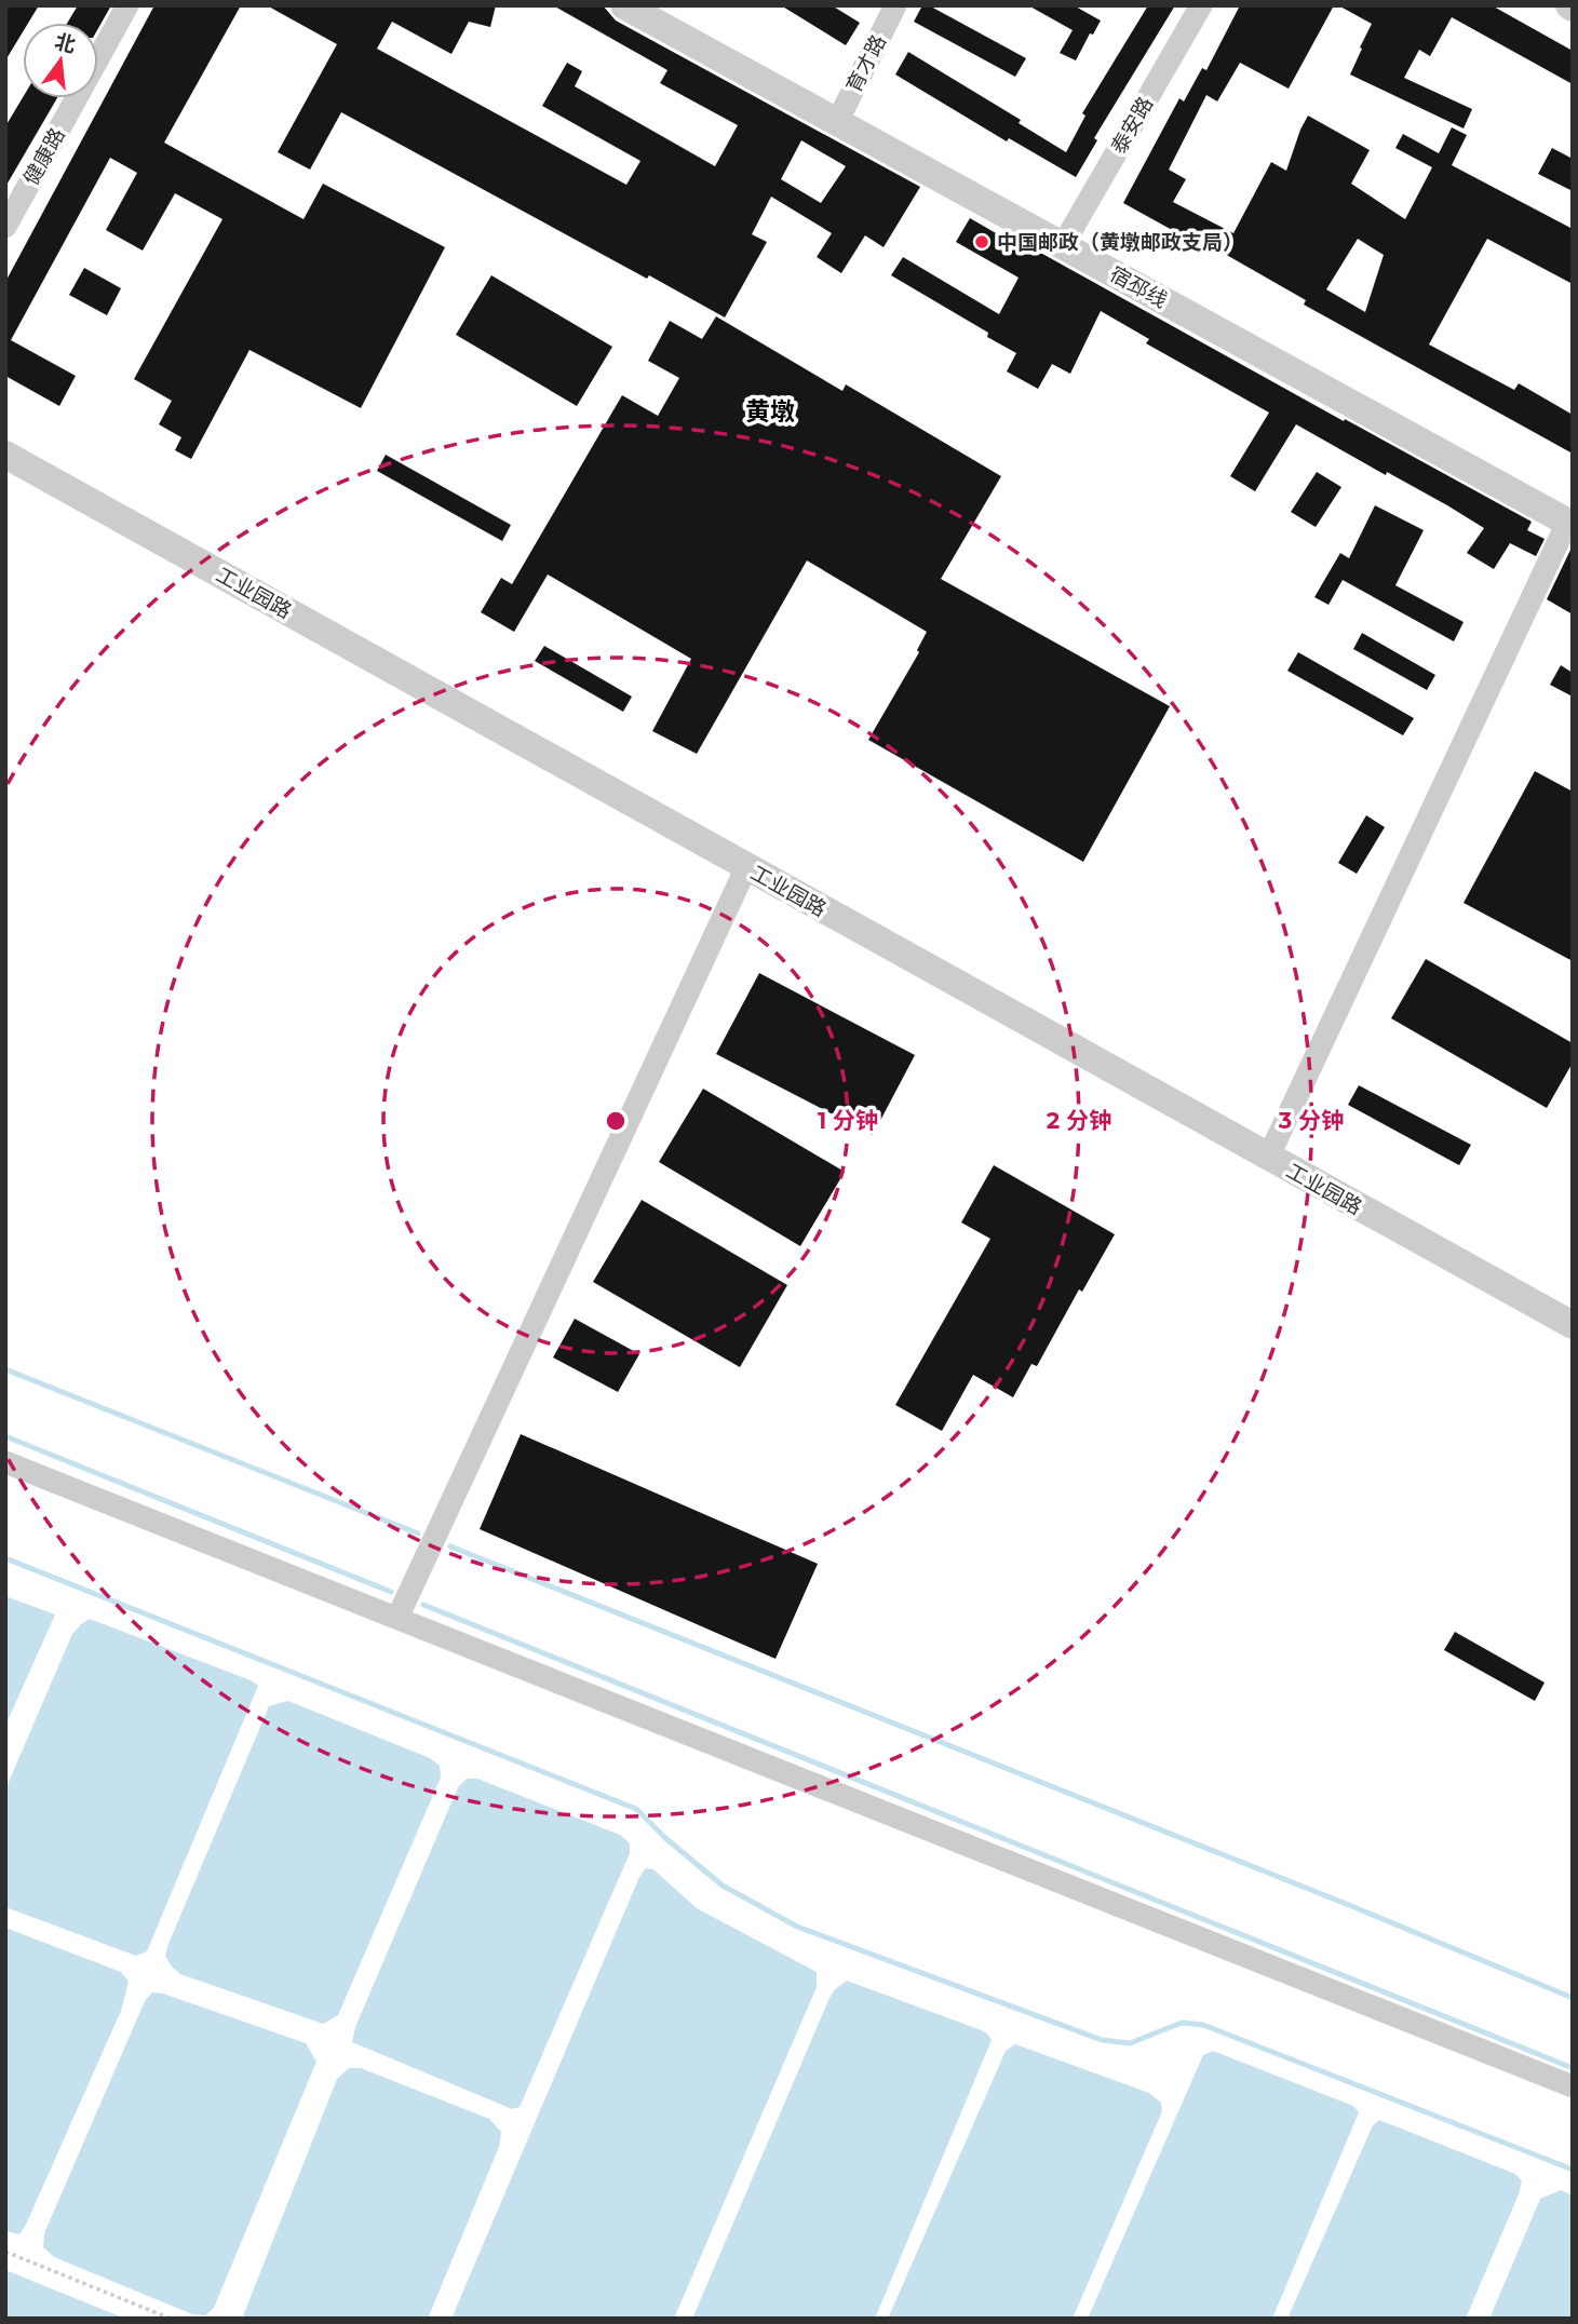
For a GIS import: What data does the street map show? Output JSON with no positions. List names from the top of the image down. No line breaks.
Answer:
{"streets":{"street":["育才路","泰安路","健康路","宿邳线","工业园路"]},"crossings":[["育才路","宿邳线"],["泰安路","宿邳线"]],"districts":["黄墩"],"places":["中国邮政（黄墩邮政支局）"],"north":"top","rings":["1 分钟","2 分钟","3 分钟"]}
